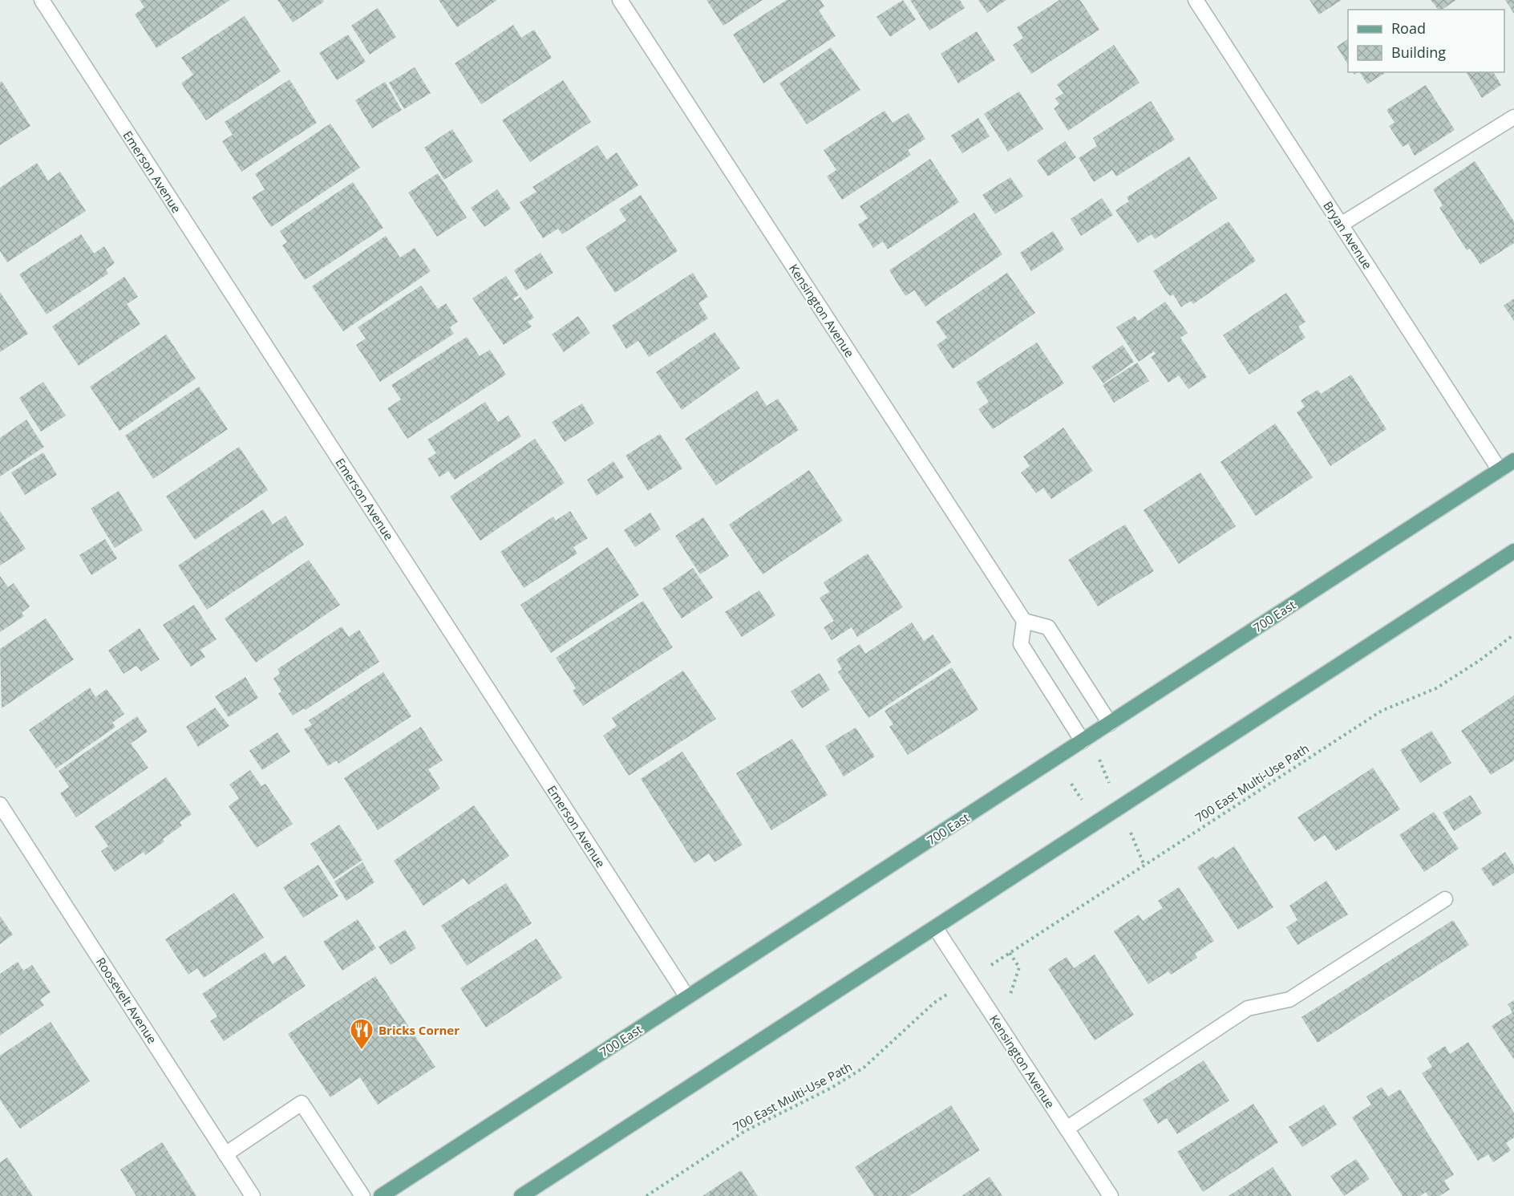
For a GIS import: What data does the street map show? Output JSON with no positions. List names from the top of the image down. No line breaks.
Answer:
{"streets":{"main road":["700 East"],"street":["Emerson Avenue","Bryan Avenue","Kensington Avenue","Roosevelt Avenue"],"path":["700 East Multi-Use Path"]},"crossings":[["Emerson Avenue","700 East"],["Bryan Avenue","700 East"]],"places":{"restaurant":["Bricks Corner"]},"legend":["Road","Building"]}
